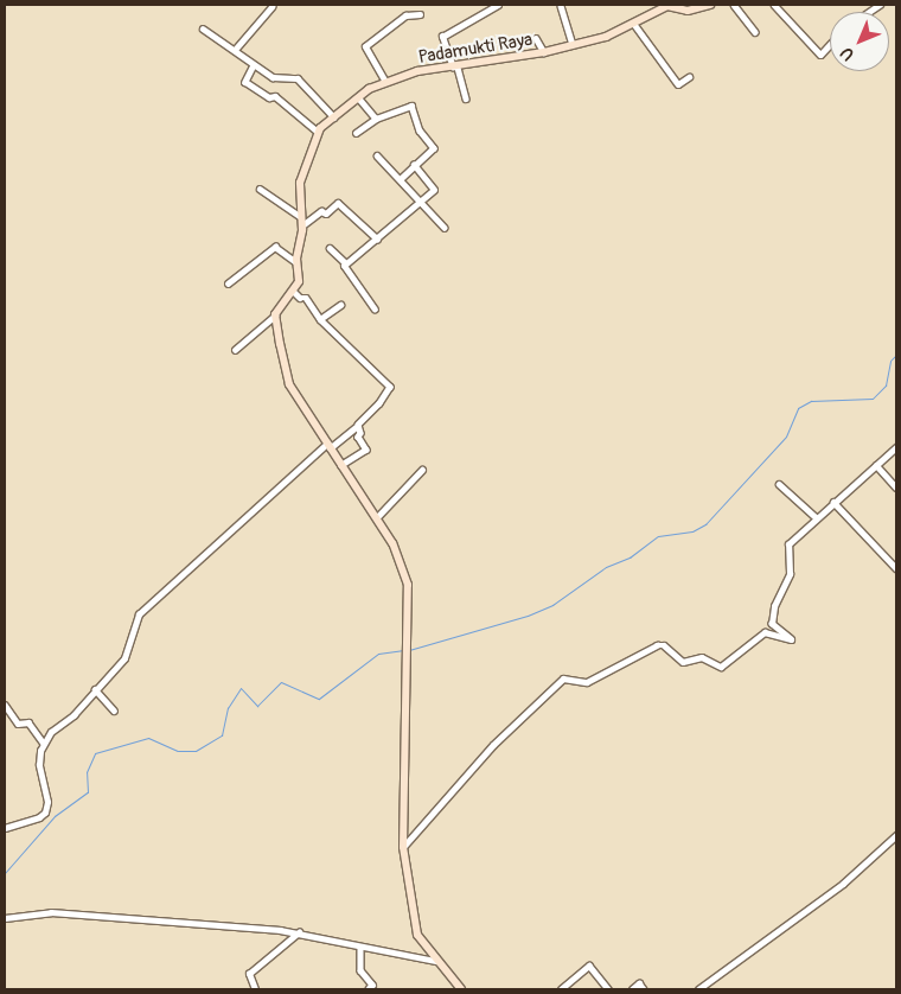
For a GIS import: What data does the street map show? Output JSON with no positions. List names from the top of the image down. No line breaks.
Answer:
{"streets":{"street":["Padamukti Raya"]},"north":"bottom left"}
